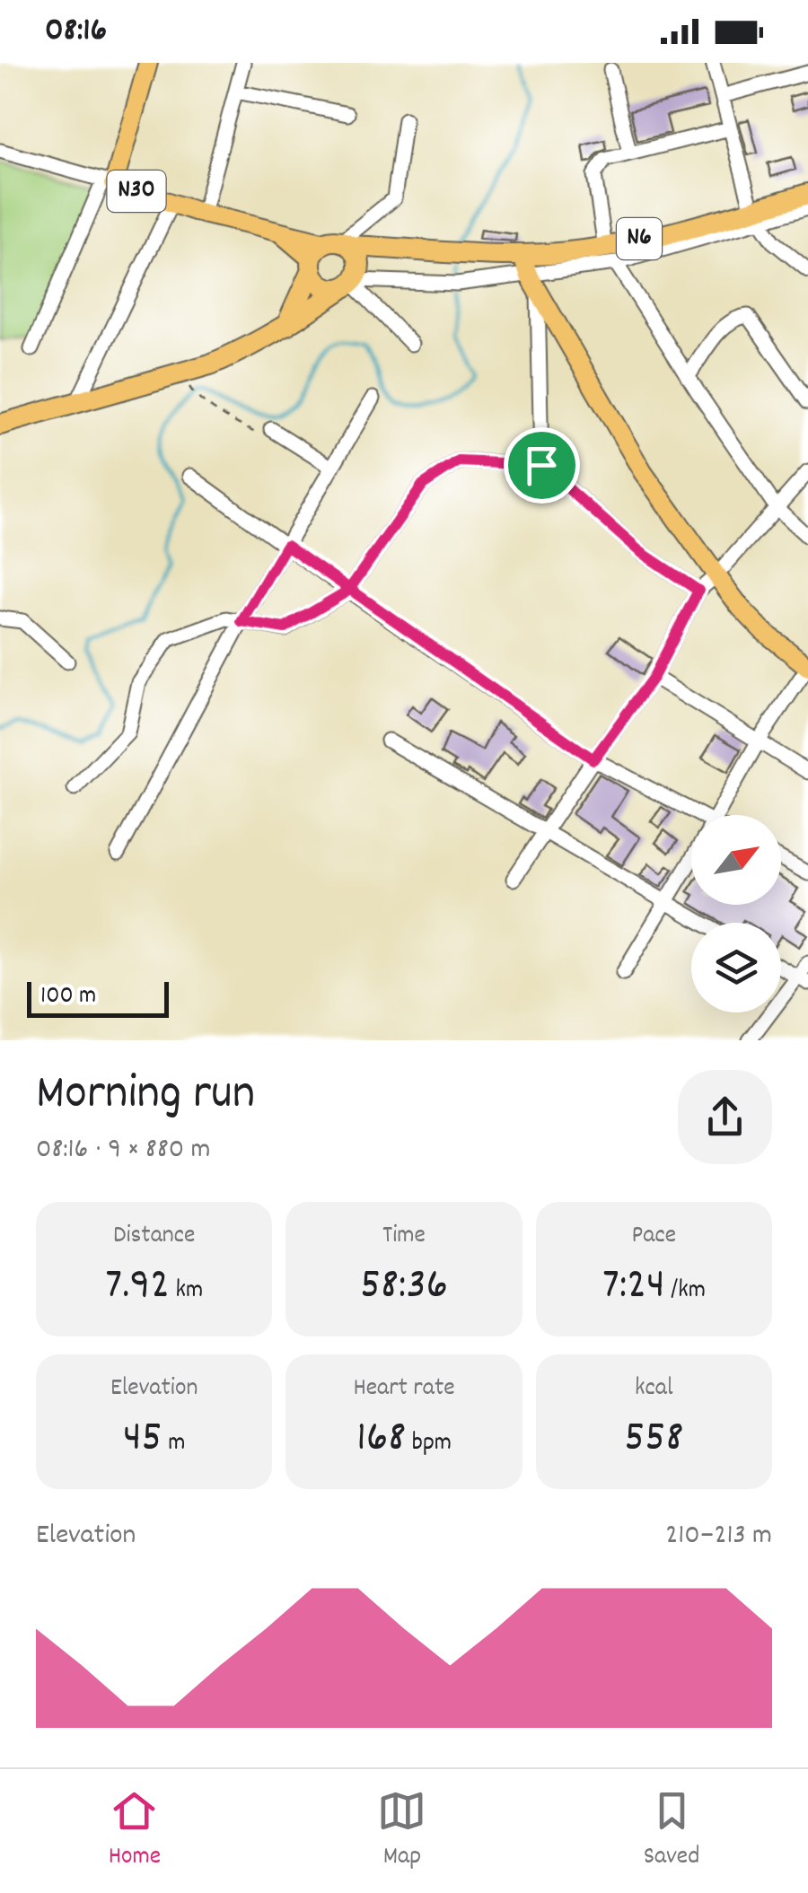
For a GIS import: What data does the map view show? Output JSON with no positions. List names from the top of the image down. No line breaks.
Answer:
{"streets":{"highway":["N6"],"main road":["N30"]},"crossings":[["N30","N6"]],"scale_bar":"100 m","north":"top right","page":{"status":"08:16","scale":"100 m","heading":["Morning run","08:16 · 9 × 880 m"],"stats":[["Distance","7.92 km"],["Time","58:36"],["Pace","7:24 /km"],["Elevation","45 m"],["Heart rate","168 bpm"],["kcal","558"]],"chart":["Elevation","210–213 m"],"tabs":["Home","Map","Saved"]}}
